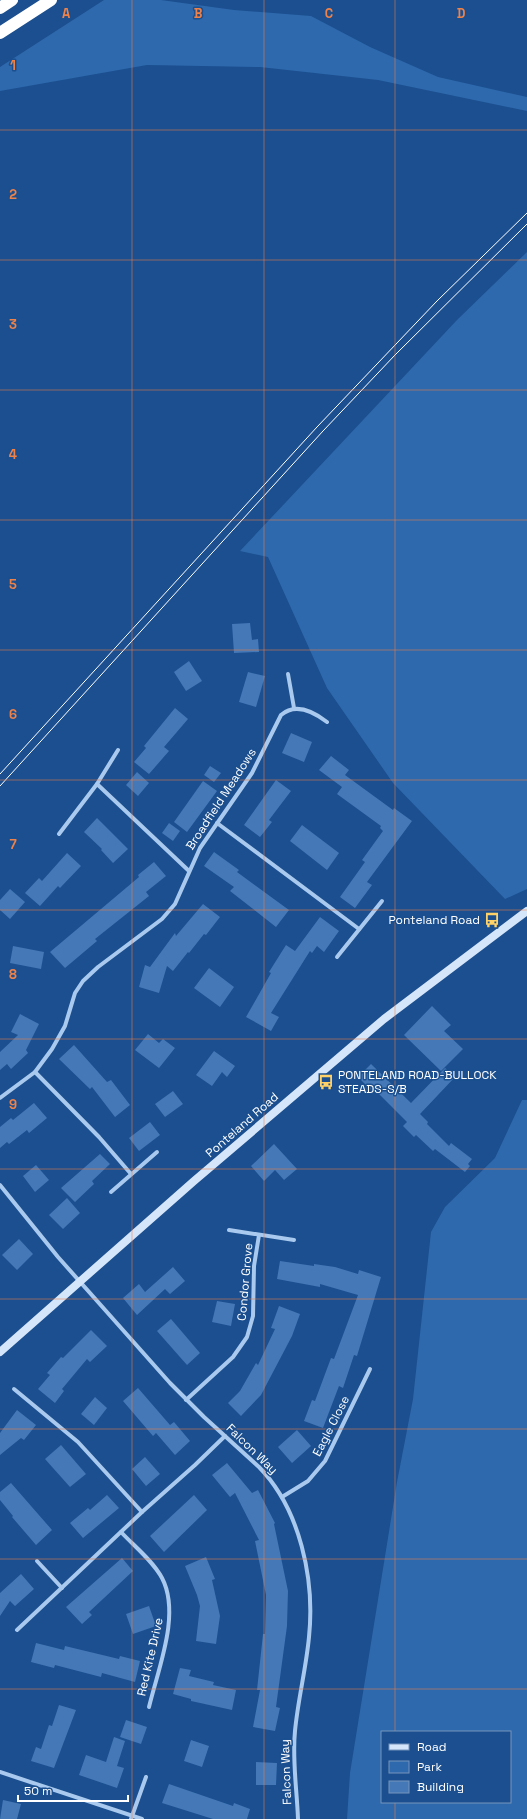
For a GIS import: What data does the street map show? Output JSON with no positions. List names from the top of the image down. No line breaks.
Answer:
{"streets":{"main road":["Ponteland Road"],"street":["Broadfield Meadows","Condor Grove","Eagle Close","Falcon Way","Red Kite Drive"]},"crossings":[["Ponteland Road","Falcon Way"],["Condor Grove","Falcon Way"],["Eagle Close","Falcon Way"]],"places":{"bus stop":["Ponteland Road","PONTELAND ROAD-BULLOCK STEADS-S/B"]},"legend":["Road","Park","Building"],"scale_bar":"50 m","grid":{"columns":["A","B","C","D"],"rows":["1","2","3","4","5","6","7","8","9"]}}
